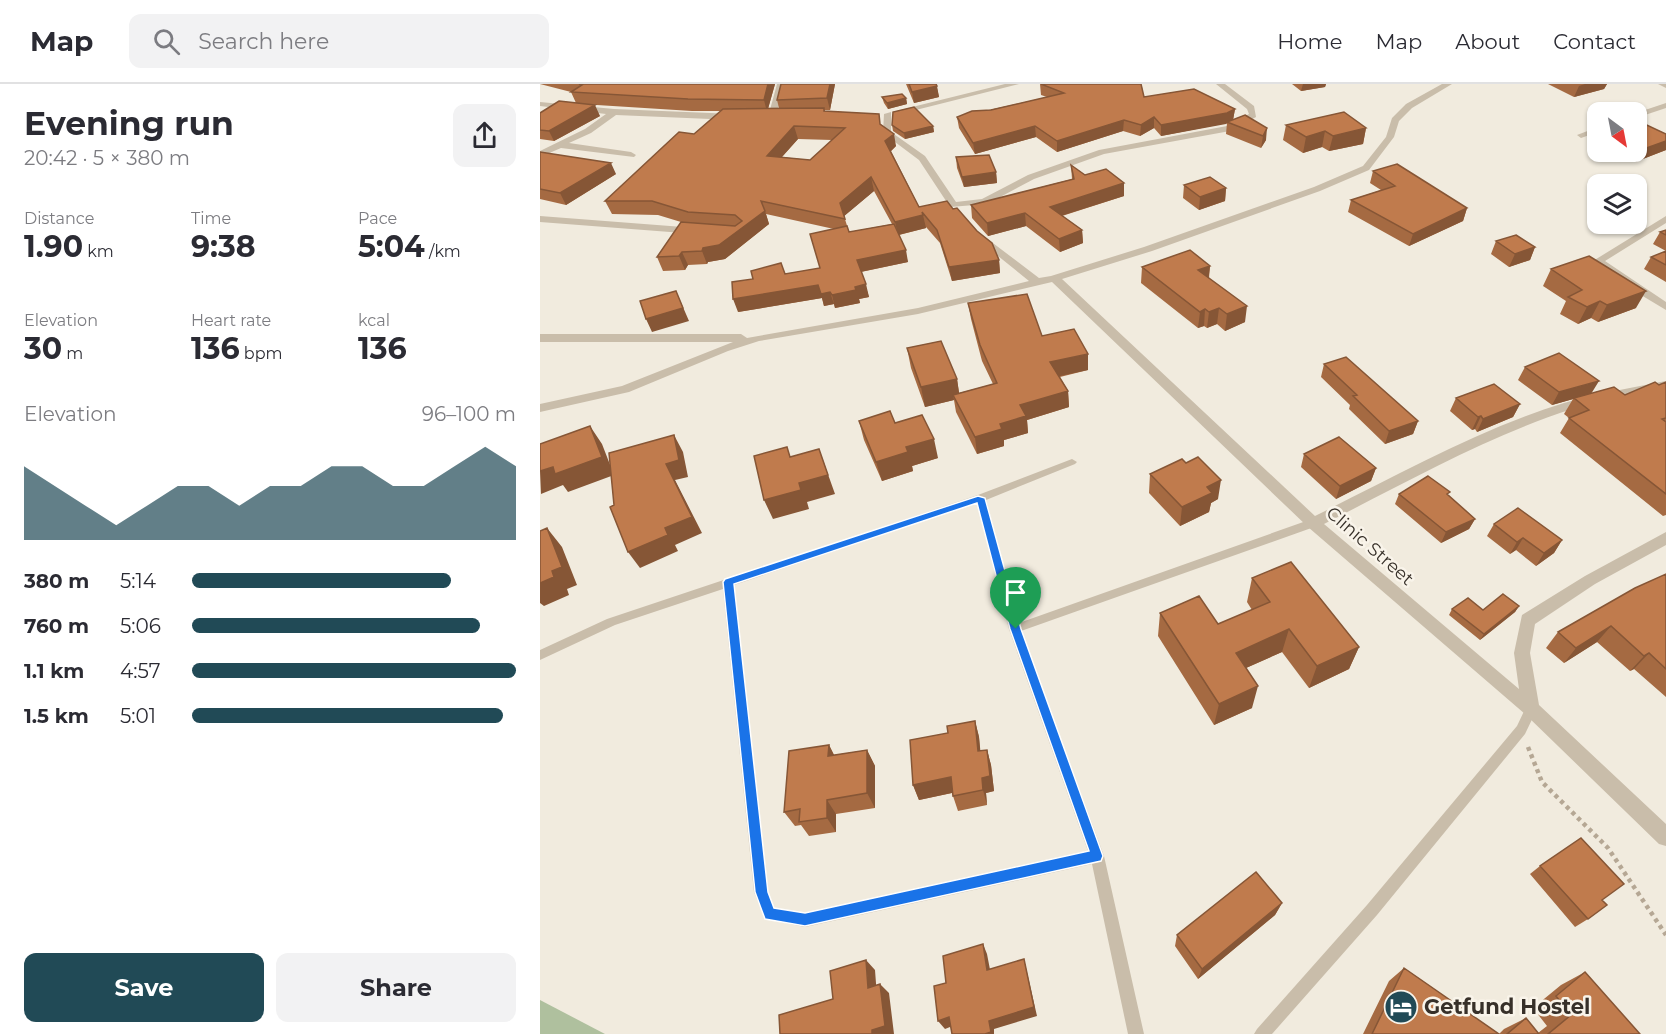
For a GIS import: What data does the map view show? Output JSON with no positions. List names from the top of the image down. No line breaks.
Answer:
{"streets":{"street":["Clinic Street"]},"places":{"hotel":["Getfund Hostel"]},"north":"bottom right","page":{"header":"Map","search":"Search here","nav":["Home","Map","About","Contact"],"heading":["Evening run","20:42 · 5 × 380 m"],"stats":[["Distance","1.90 km"],["Time","9:38"],["Pace","5:04 /km"],["Elevation","30 m"],["Heart rate","136 bpm"],["kcal","136"]],"chart":["Elevation","96–100 m"],"list":[{"name":"380 m","note":"5:14"},{"name":"760 m","note":"5:06"},{"name":"1.1 km","note":"4:57"},{"name":"1.5 km","note":"5:01"}],"buttons":["Save","Share"]}}
